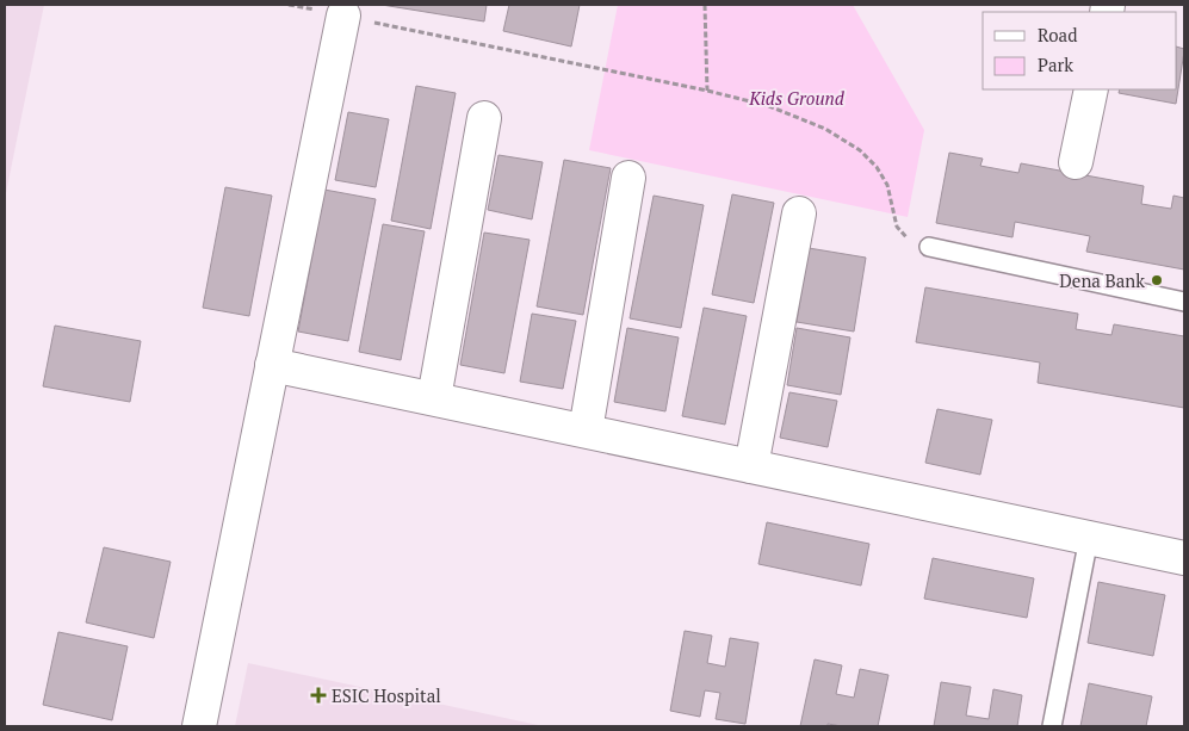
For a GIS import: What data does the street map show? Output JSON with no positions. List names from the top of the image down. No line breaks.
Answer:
{"parks":["Kids Ground"],"places":{"other":["Dena Bank"],"health":["ESIC Hospital"]},"legend":["Road","Park"]}
